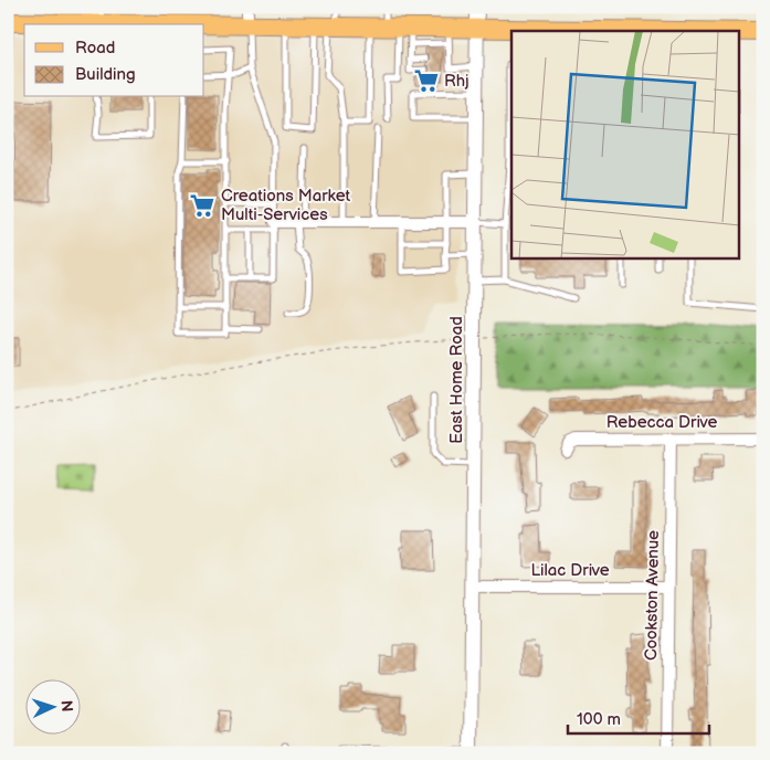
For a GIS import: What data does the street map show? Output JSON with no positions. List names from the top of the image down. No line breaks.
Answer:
{"streets":{"street":["East Home Road","Rebecca Drive","Lilac Drive","Cookston Avenue"]},"crossings":[["East Home Road","Lilac Drive"],["Rebecca Drive","Cookston Avenue"],["Lilac Drive","Cookston Avenue"]],"places":{"supermarket":["Rhj","Creations Market Multi-Services"]},"legend":["Road","Building"],"scale_bar":"100 m","north":"right"}
